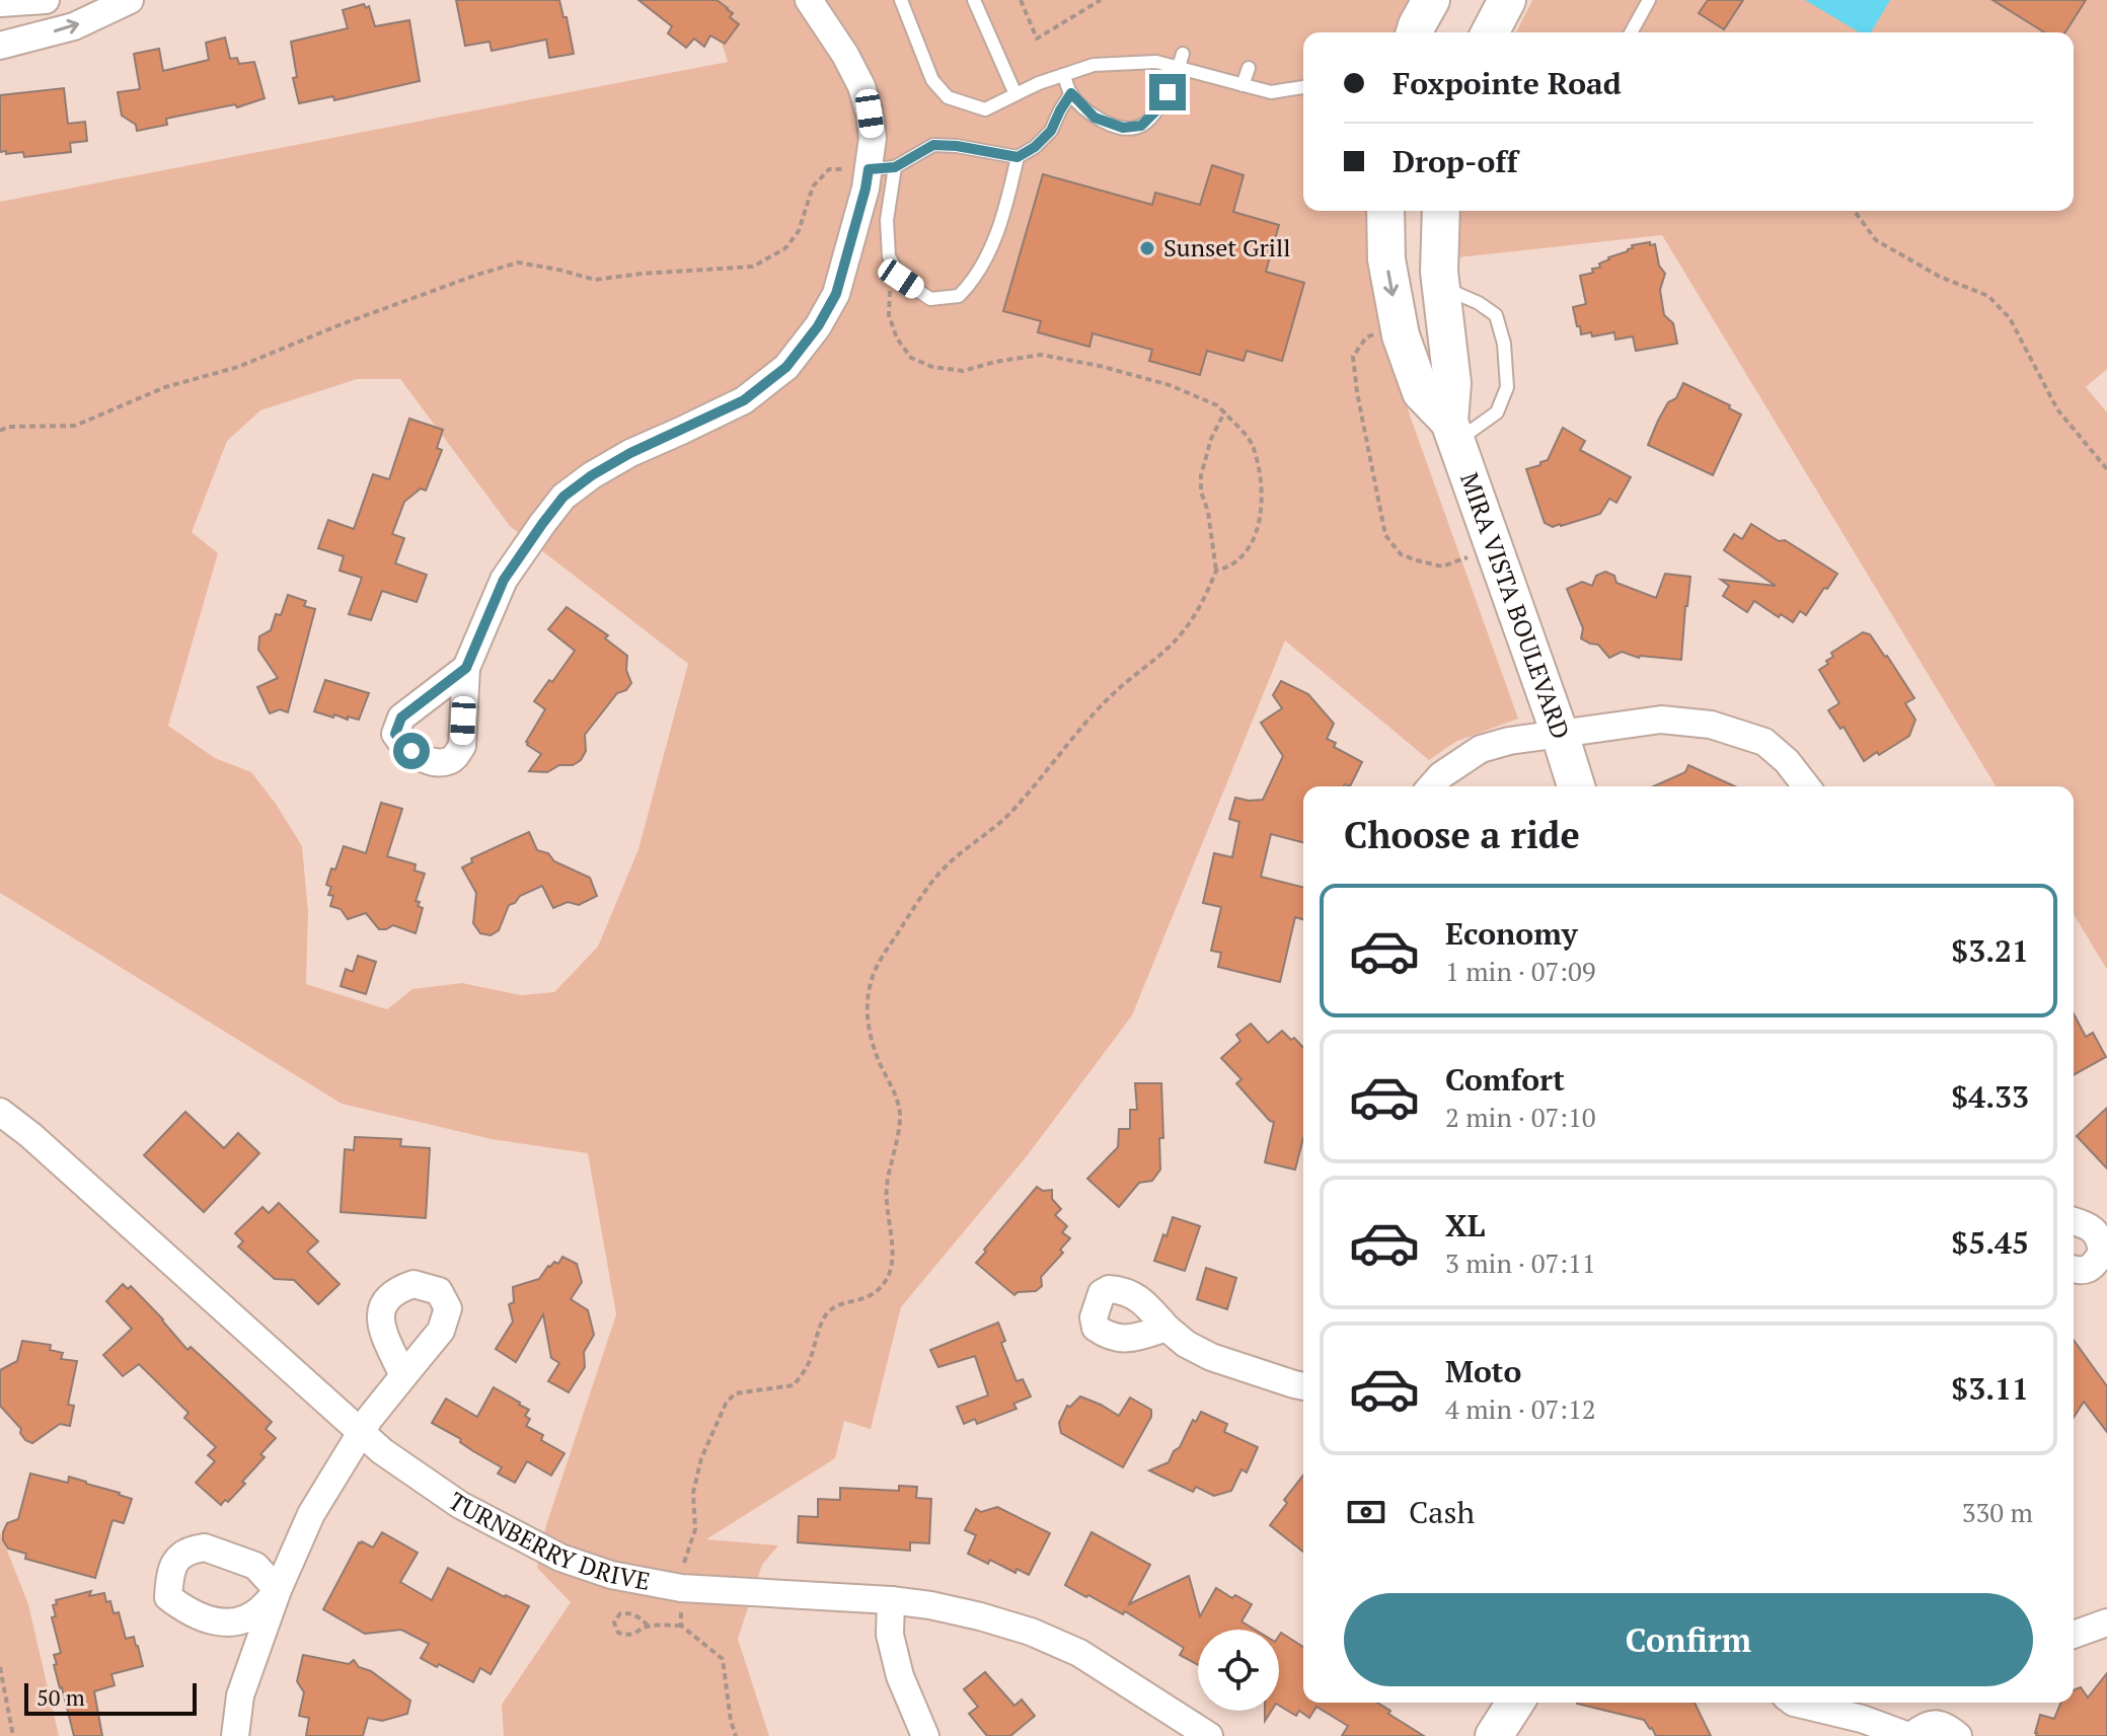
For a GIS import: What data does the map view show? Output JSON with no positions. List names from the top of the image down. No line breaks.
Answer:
{"streets":{"street":["MIRA VISTA BOULEVARD","TURNBERRY DRIVE"]},"places":["Sunset Grill"],"scale_bar":"50 m","page":{"banner":["Foxpointe Road","Drop-off"],"heading":"Choose a ride","list":[{"name":"Economy","note":"1 min · 07:09","value":"$3.21"},{"name":"Comfort","note":"2 min · 07:10","value":"$4.33"},{"name":"XL","note":"3 min · 07:11","value":"$5.45"},{"name":"Moto","note":"4 min · 07:12","value":"$3.11"}],"pay":["Cash","330 m"],"buttons":"Confirm","scale":"50 m"}}
